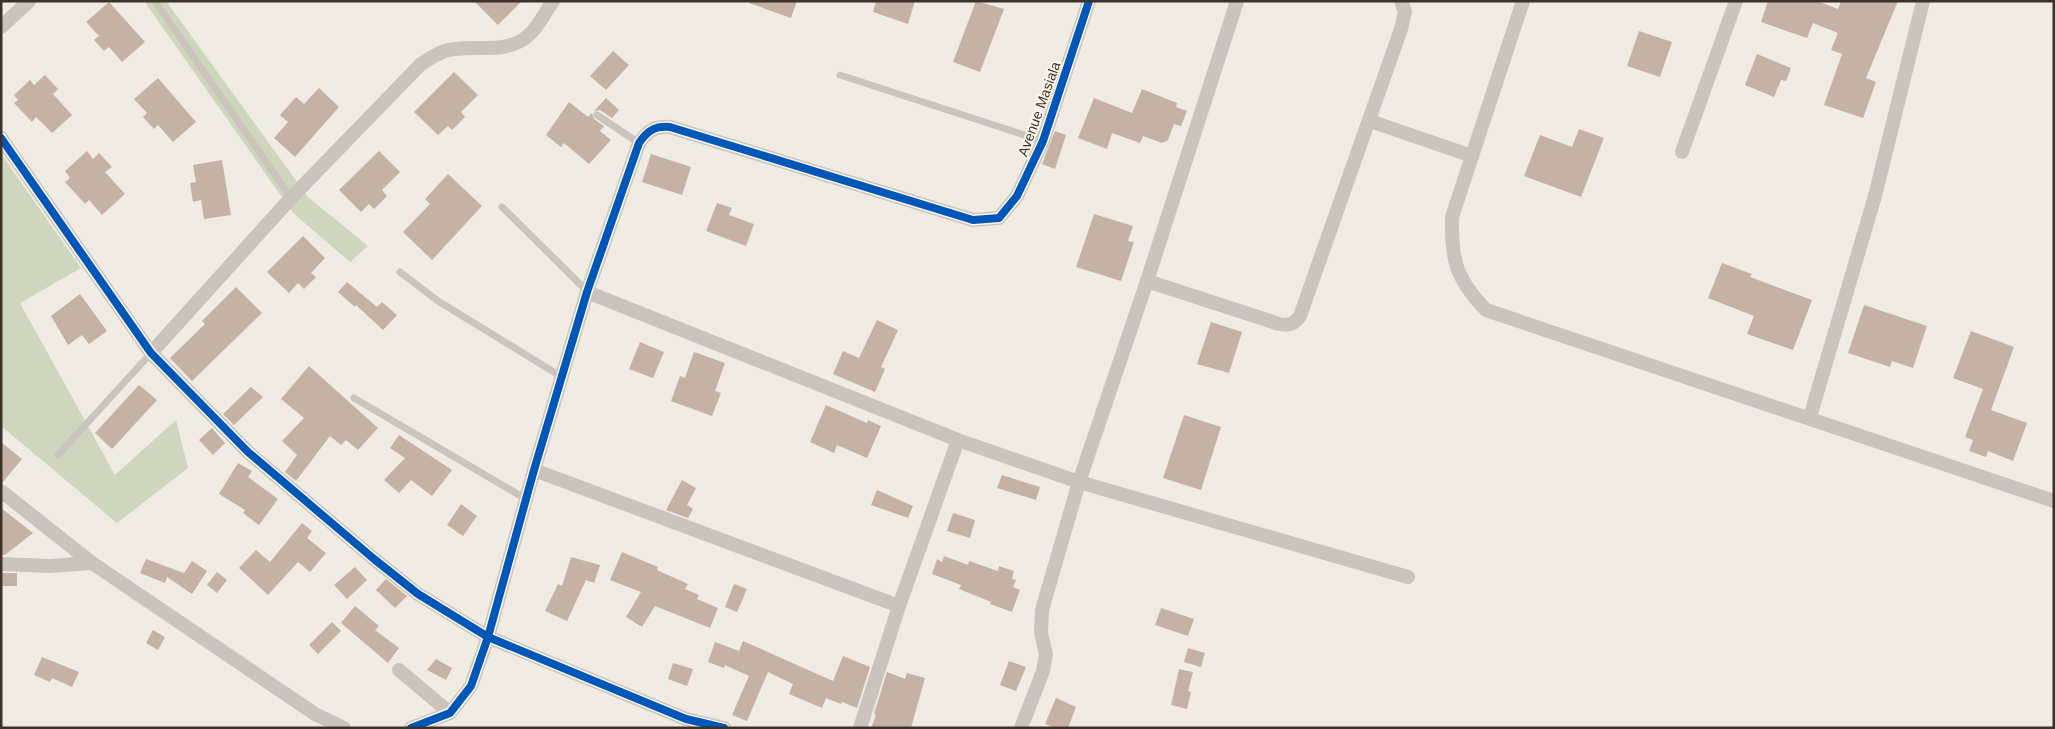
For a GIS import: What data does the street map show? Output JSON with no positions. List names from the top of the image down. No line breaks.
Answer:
{"streets":{"street":["Avenue Masiala"]}}
